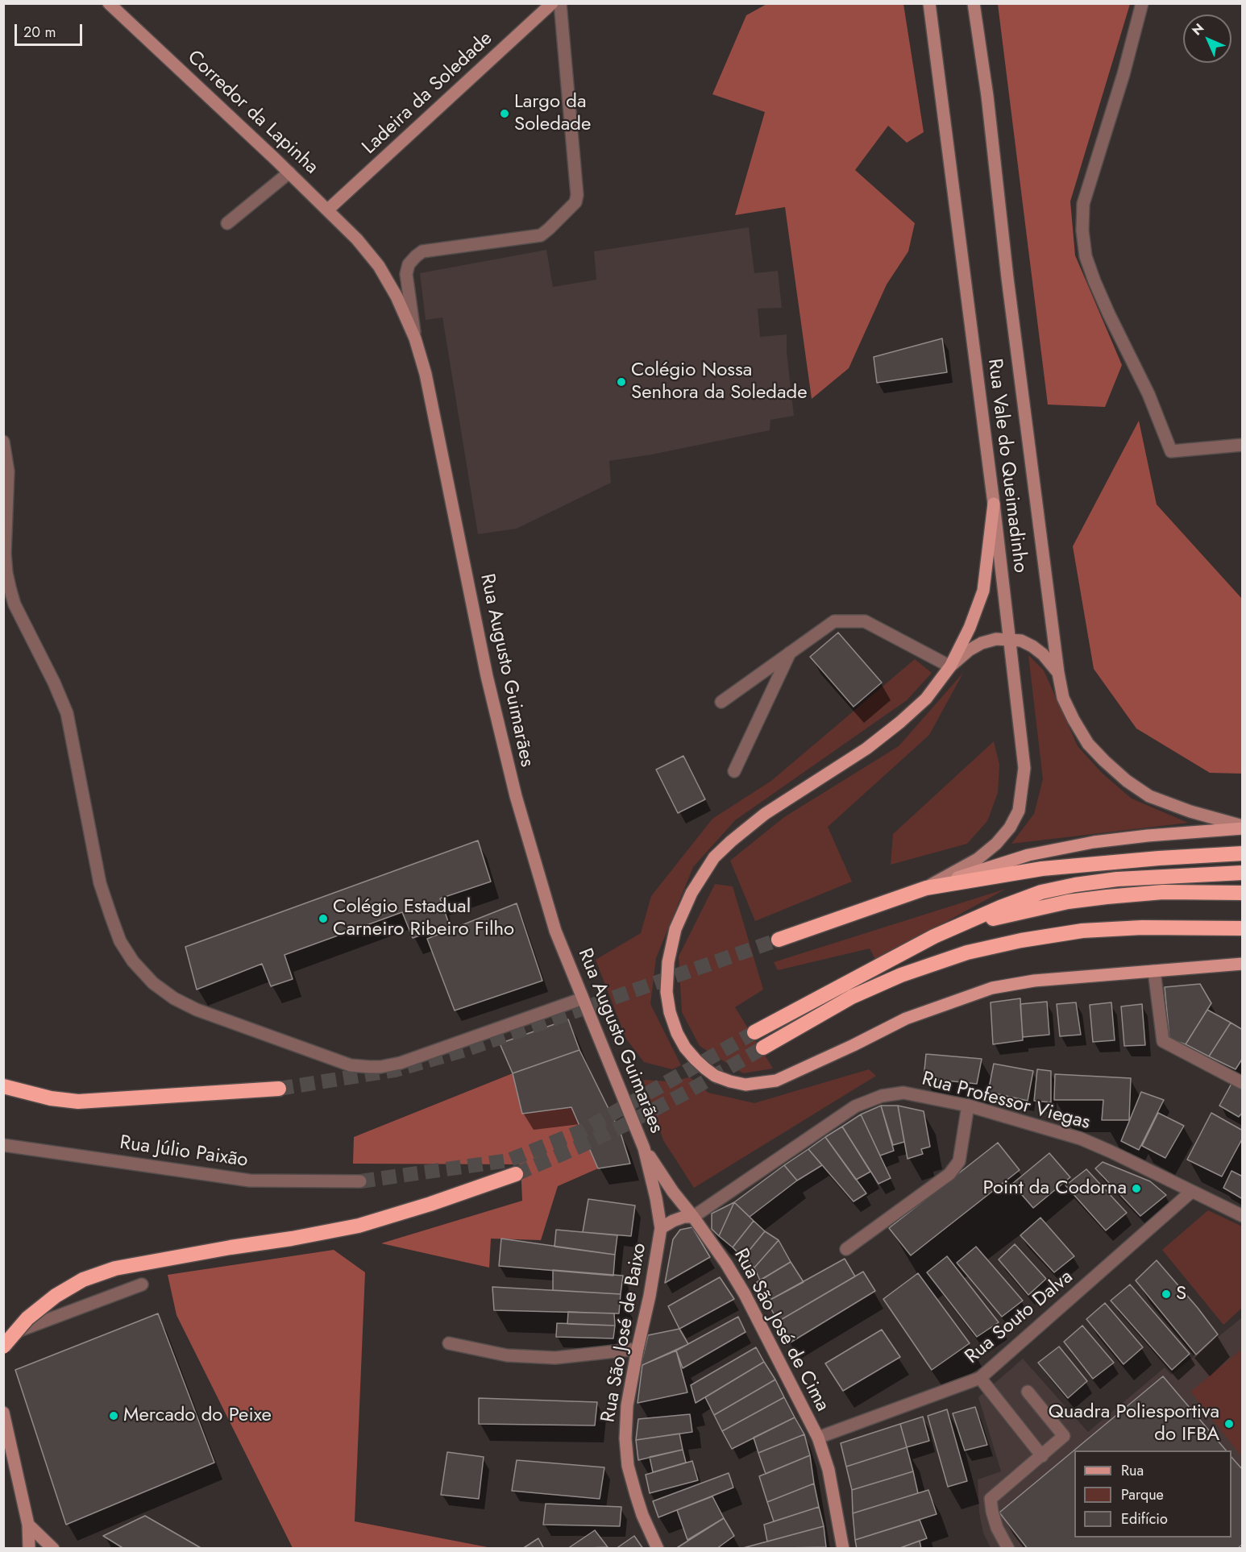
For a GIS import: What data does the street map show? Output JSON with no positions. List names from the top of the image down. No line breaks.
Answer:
{"streets":{"street":["Ladeira da Soledade","Corredor da Lapinha","Rua Vale do Queimadinho","Rua Augusto Guimarães","Rua Professor Viegas","Rua Júlio Paixão","Rua Souto Dalva","Rua São José de Cima","Rua São José de Baixo"]},"crossings":[["Ladeira da Soledade","Corredor da Lapinha"],["Ladeira da Soledade","Rua Augusto Guimarães"],["Corredor da Lapinha","Rua Augusto Guimarães"],["Rua Augusto Guimarães","Rua São José de Cima"],["Rua Augusto Guimarães","Rua São José de Baixo"],["Rua Professor Viegas","Rua Souto Dalva"],["Rua Professor Viegas","Rua São José de Cima"],["Rua Souto Dalva","Rua São José de Cima"],["Rua São José de Cima","Rua São José de Baixo"]],"places":["Largo da Soledade","Colégio Nossa Senhora da Soledade","Colégio Estadual Carneiro Ribeiro Filho","Point da Codorna","S","Mercado do Peixe","Quadra Poliesportiva do IFBA"],"legend":["Rua","Parque","Edifício"],"scale_bar":"20 m","north":"top left"}
